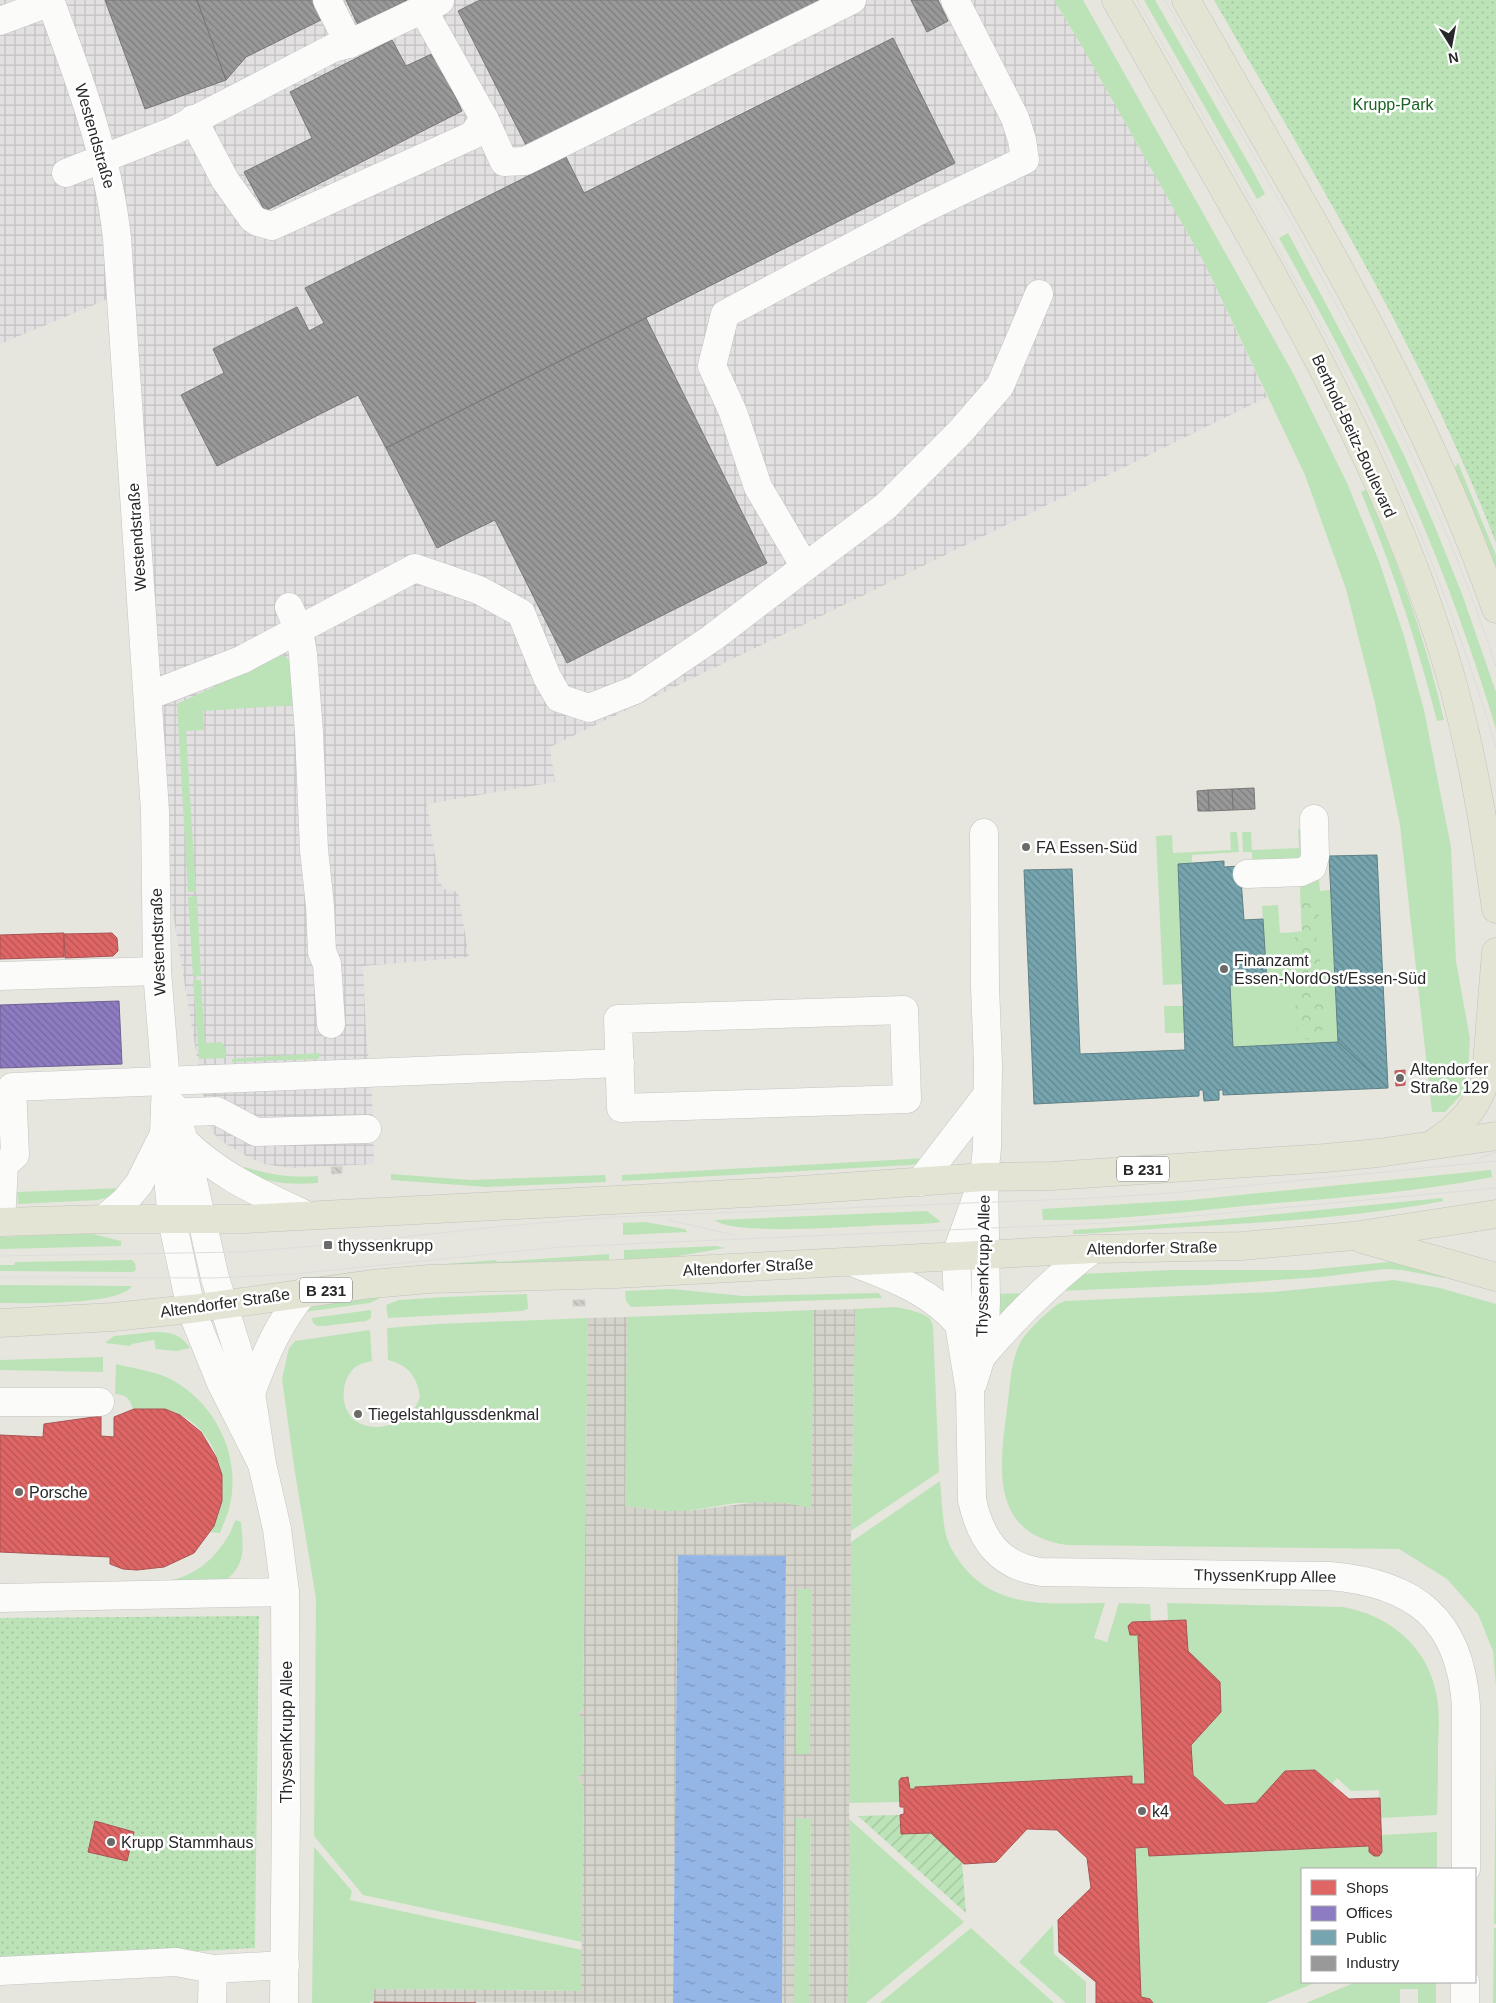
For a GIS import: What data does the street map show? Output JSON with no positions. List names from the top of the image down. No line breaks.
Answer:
{"streets":{"main road":["Berthold-Beitz-Boulevard","B 231","Altendorfer Straße"],"street":["Westendstraße","ThyssenKrupp Allee"]},"crossings":[["Westendstraße","B 231"],["Westendstraße","Altendorfer Straße"],["Westendstraße","ThyssenKrupp Allee"],["B 231","ThyssenKrupp Allee"],["Altendorfer Straße","ThyssenKrupp Allee"]],"parks":["Krupp-Park"],"places":{"other":["FA Essen-Süd","Finanzamt Essen-NordOst/Essen-Süd","Altendorfer Straße 129","Tiegelstahlgussdenkmal","Porsche","k4","Krupp Stammhaus"],"transit":["thyssenkrupp"]},"legend":["Shops","Offices","Public","Industry"],"north":"bottom"}
